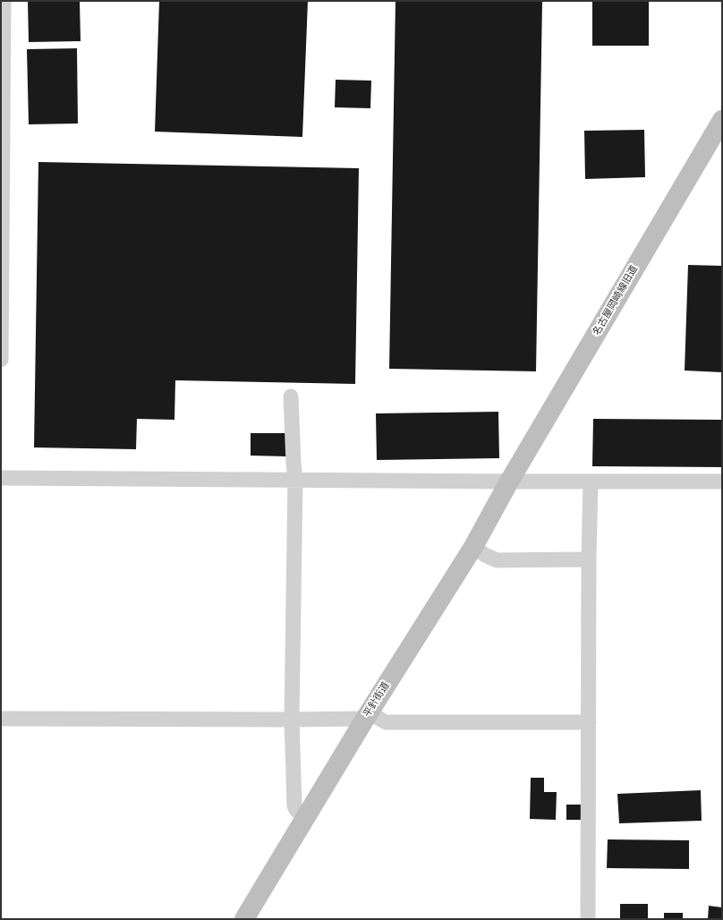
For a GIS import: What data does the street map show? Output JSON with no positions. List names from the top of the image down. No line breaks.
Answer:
{"streets":{"street":["名古屋岡崎線旧道","平針街道"]},"crossings":[["名古屋岡崎線旧道","平針街道"]]}
